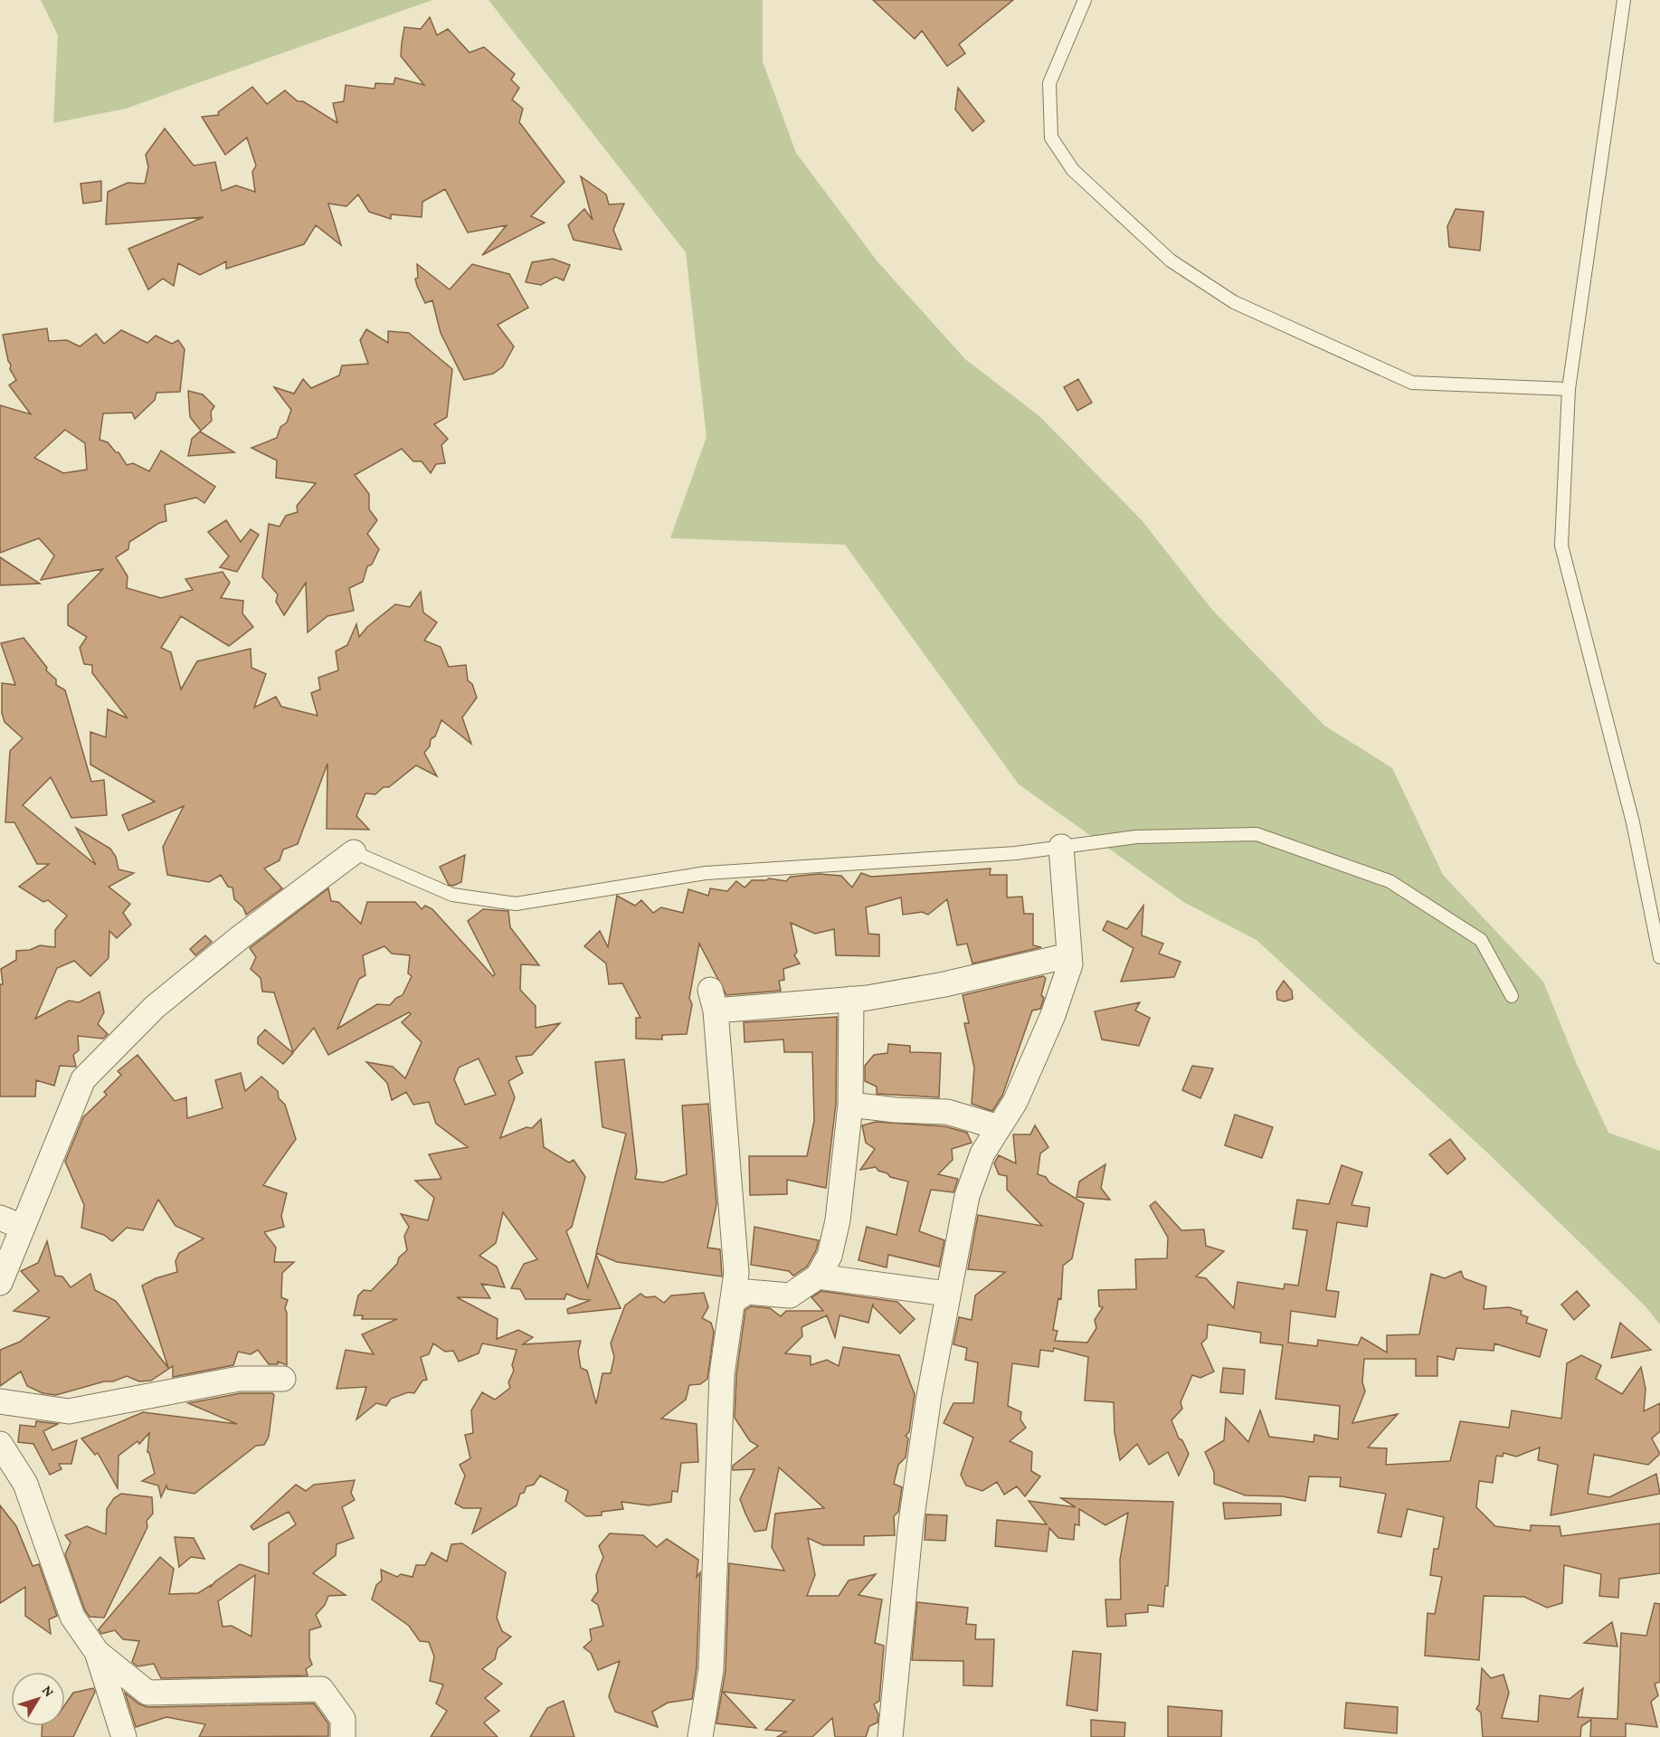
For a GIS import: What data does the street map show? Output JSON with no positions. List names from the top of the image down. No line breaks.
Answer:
{"north":"top right"}
